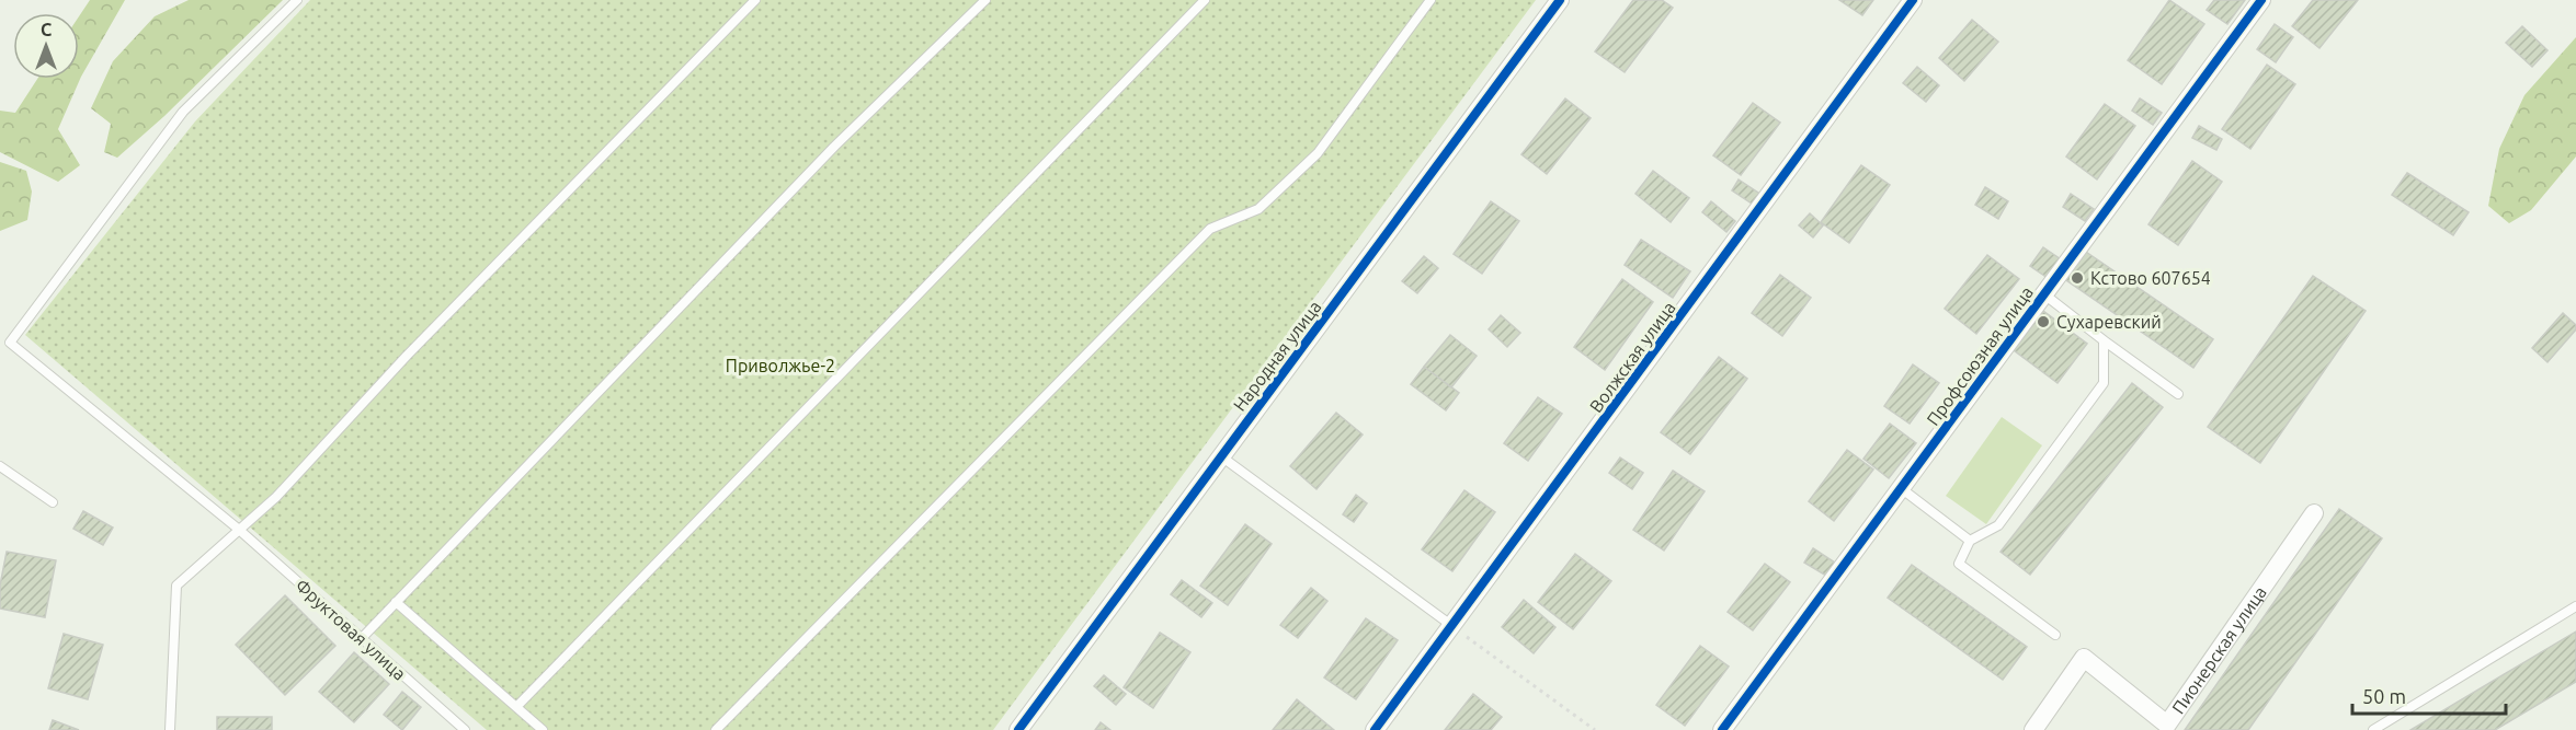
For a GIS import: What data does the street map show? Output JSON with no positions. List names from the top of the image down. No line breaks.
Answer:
{"streets":{"street":["Народная улица","Профсоюзная улица","Волжская улица","Пионерская улица"],"lane":["Фруктовая улица"]},"parks":["Приволжье-2"],"places":["Кстово 607654","Сухаревский"],"scale_bar":"50 m","north":"top"}
